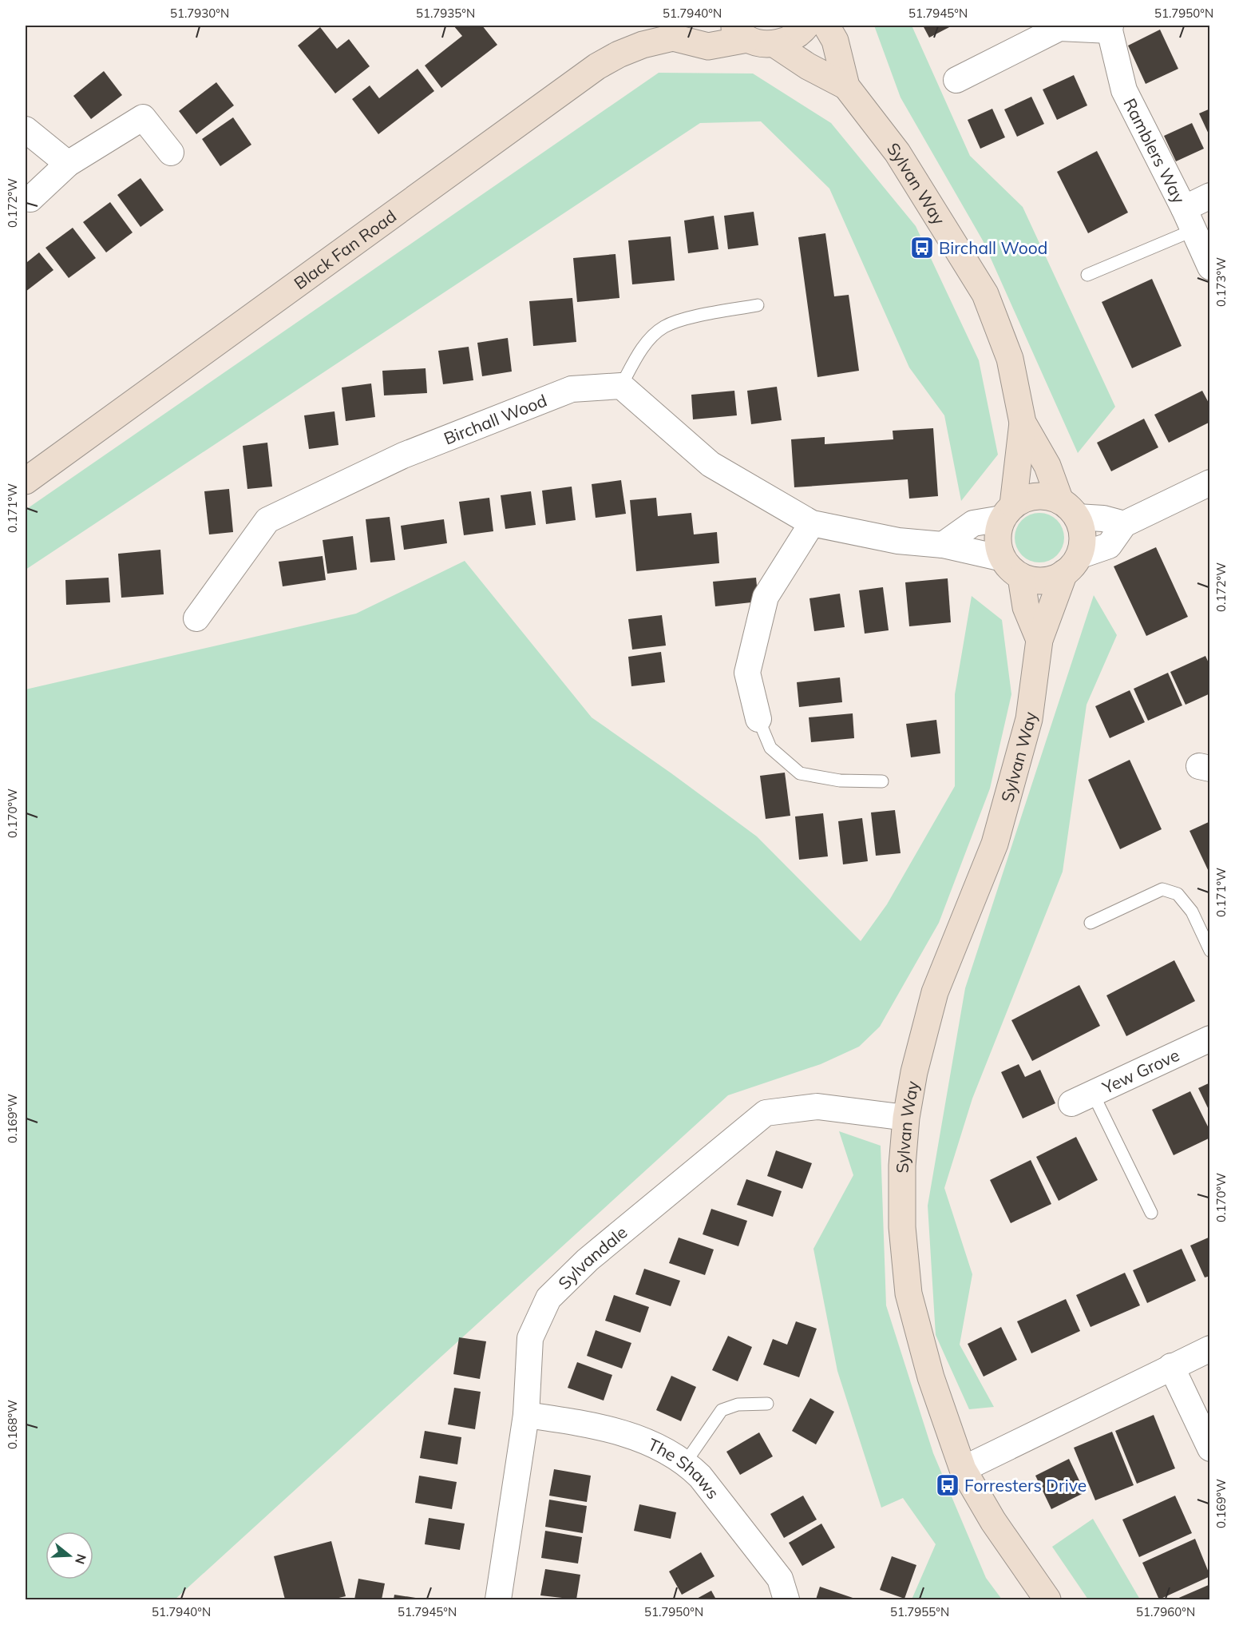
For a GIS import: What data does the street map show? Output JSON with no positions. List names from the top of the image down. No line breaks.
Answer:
{"streets":{"street":["Ramblers Way","Sylvan Way","Black Fan Road","Birchall Wood","Yew Grove","Sylvandale","The Shaws"]},"crossings":[["Sylvan Way","Black Fan Road"],["Sylvan Way","Sylvandale"],["Sylvandale","The Shaws"]],"places":{"bus stop":["Birchall Wood","Forresters Drive"]},"north":"right","coordinates":["51.7930°N","51.7935°N","51.7940°N","51.7945°N","51.7950°N","0.172°W","0.173°W","0.171°W","0.170°W","0.169°W","0.168°W","51.7955°N","51.7960°N"]}
